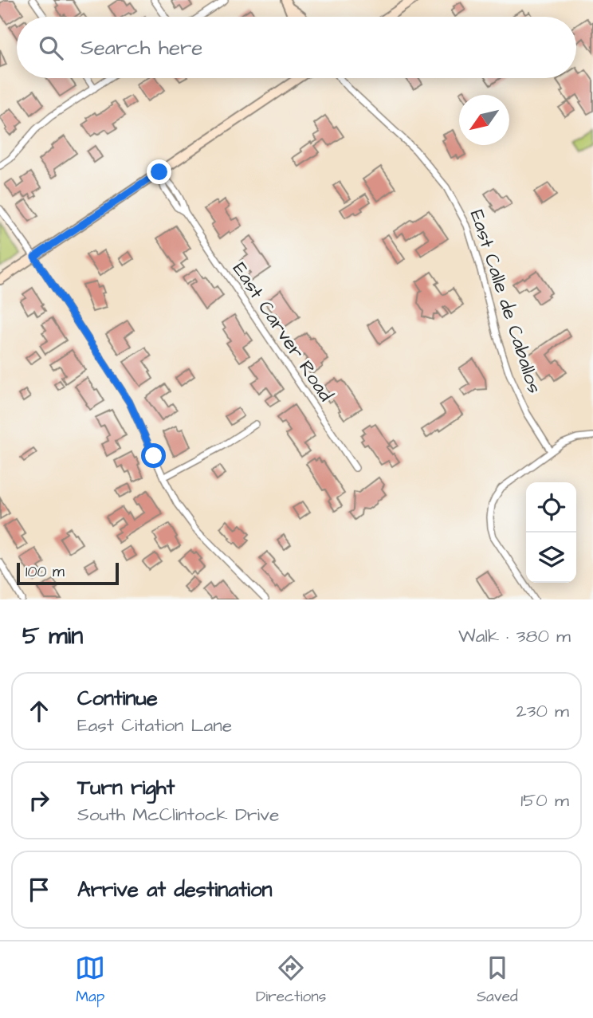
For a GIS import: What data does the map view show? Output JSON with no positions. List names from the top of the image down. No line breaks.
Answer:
{"streets":{"street":["East Calle de Caballos","East Carver Road"]},"scale_bar":"100 m","north":"bottom left","page":{"search":"Search here","scale":"100 m","heading":["5 min","Walk · 380 m"],"list":[["Continue","East Citation Lane","230 m"],["Turn right","South McClintock Drive","150 m"],"Arrive at destination"],"nav":["Map","Directions","Saved"]}}
